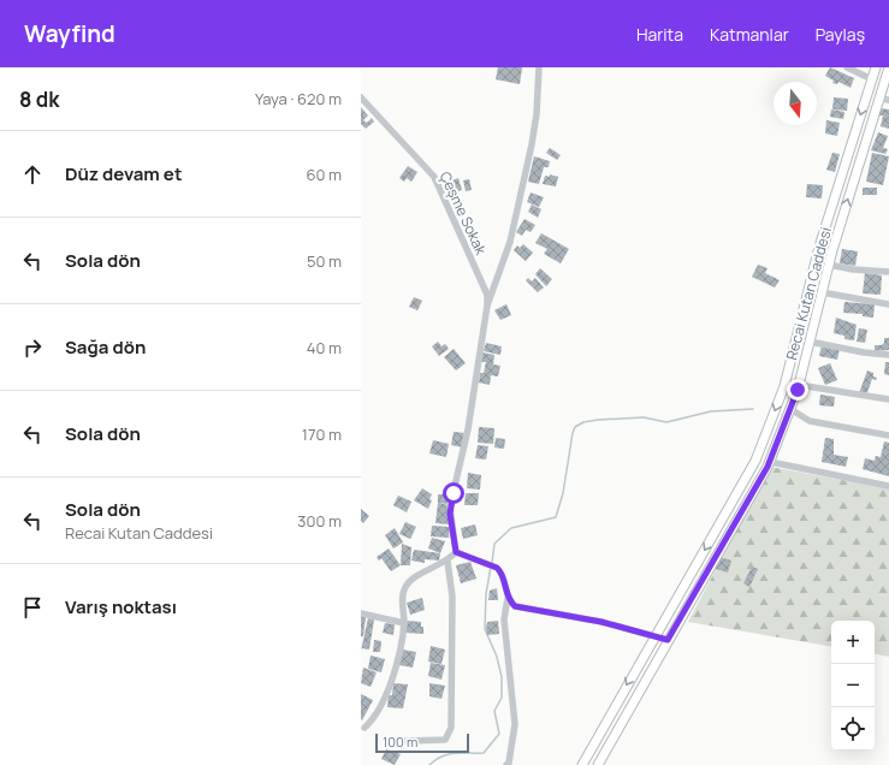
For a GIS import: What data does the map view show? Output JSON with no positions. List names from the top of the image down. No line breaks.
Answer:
{"streets":{"main road":["Recai Kutan Caddesi"],"street":["Çeşme Sokak"]},"scale_bar":"100 m","north":"bottom","page":{"header":"Wayfind","nav":["Harita","Katmanlar","Paylaş"],"heading":["8 dk","Yaya · 620 m"],"list":[["Düz devam et","60 m"],["Sola dön","50 m"],["Sağa dön","40 m"],["Sola dön","170 m"],["Sola dön","Recai Kutan Caddesi","300 m"],"Varış noktası"],"map_buttons":["+","−"],"scale":"100 m"}}
